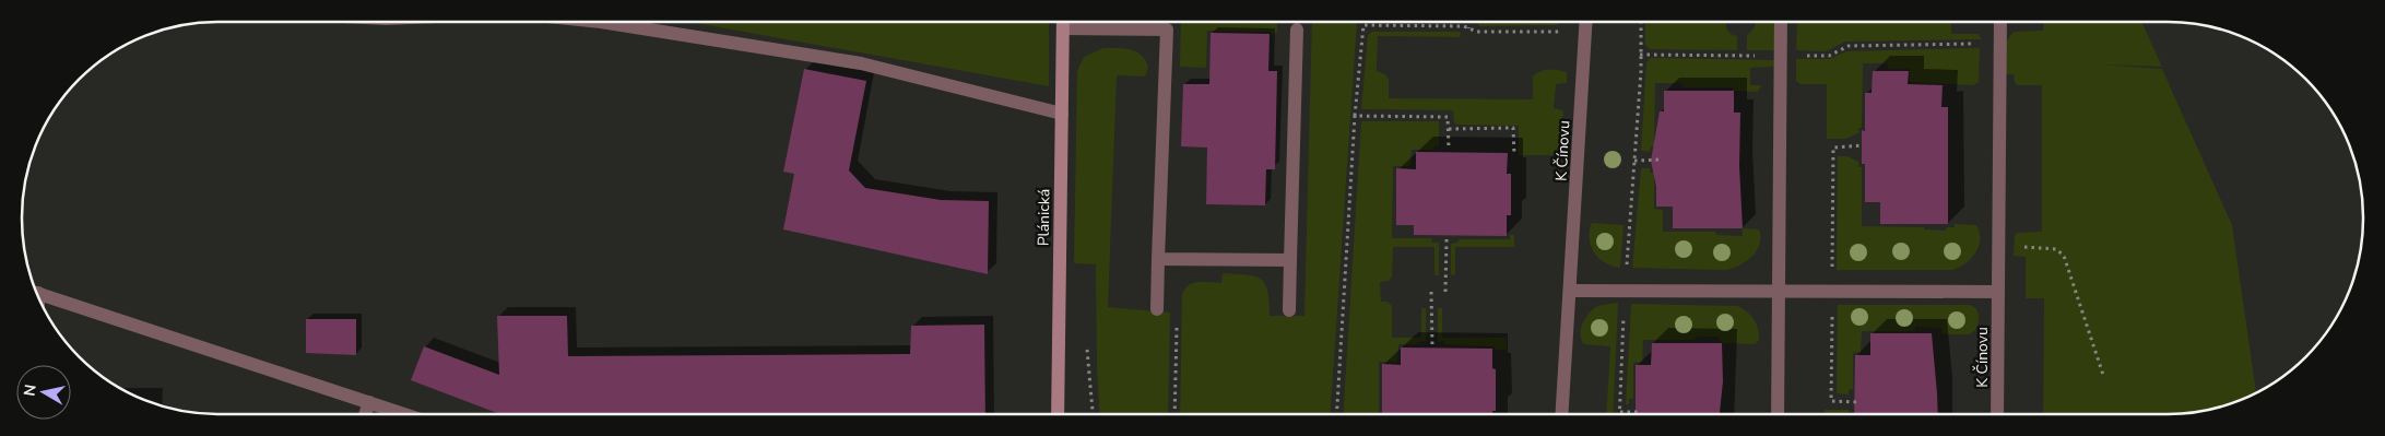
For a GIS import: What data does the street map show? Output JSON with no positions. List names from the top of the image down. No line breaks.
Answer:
{"streets":{"main road":["Plánická"],"street":["K Čínovu"]},"north":"left"}
